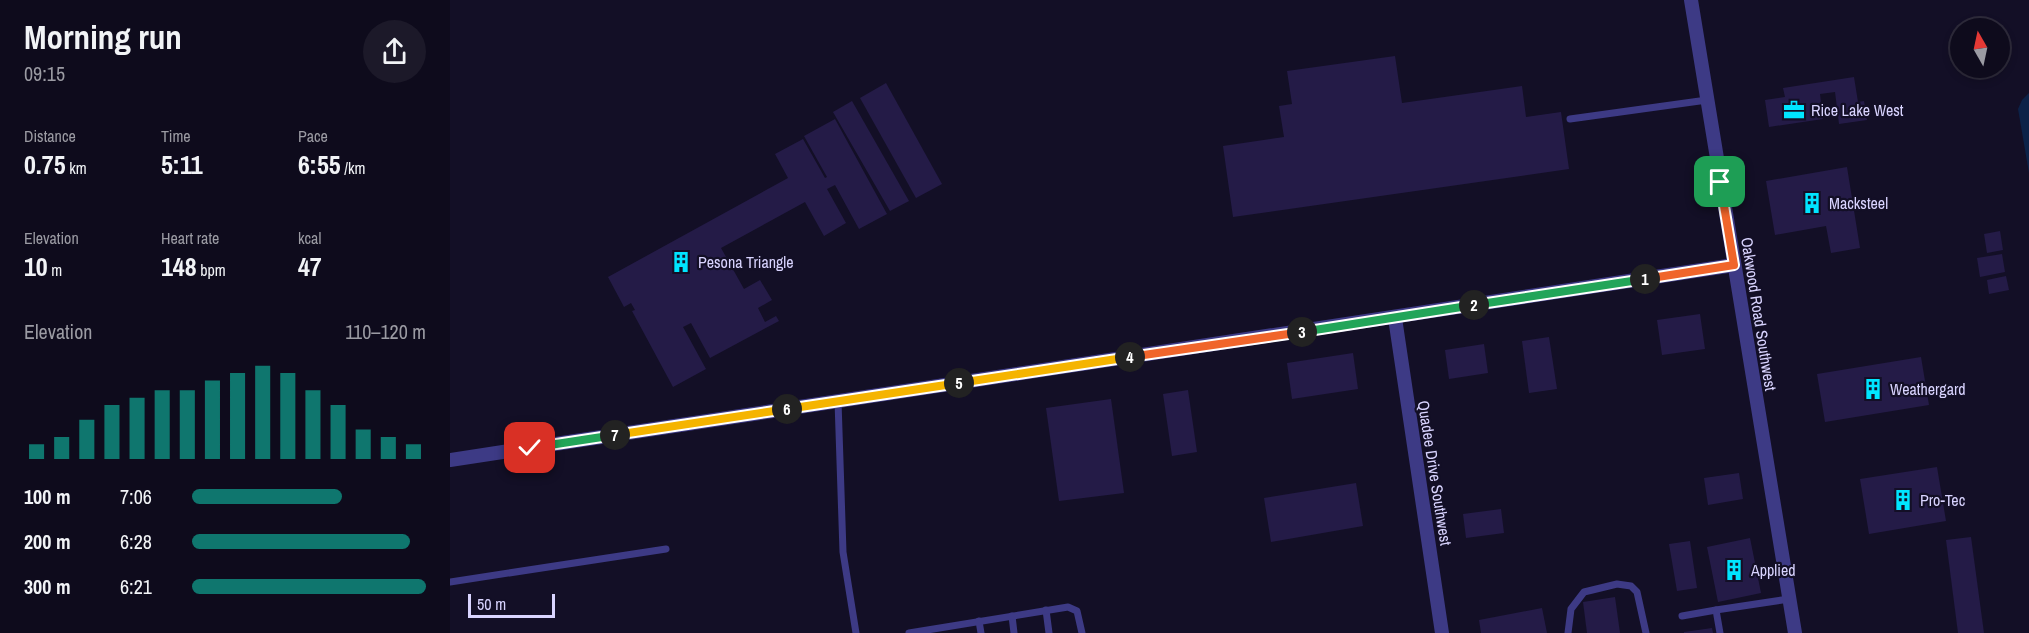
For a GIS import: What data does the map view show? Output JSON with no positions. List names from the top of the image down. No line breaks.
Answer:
{"streets":{"street":["Oakwood Road Southwest","Quadee Drive Southwest"]},"places":{"office":["Rice Lake West"],"building":["Macksteel","Pesona Triangle","Weathergard","Pro-Tec","Applied"]},"scale_bar":"50 m","north":"top","page":{"heading":["Morning run","09:15"],"stats":[["Distance","0.75 km"],["Time","5:11"],["Pace","6:55 /km"],["Elevation","10 m"],["Heart rate","148 bpm"],["kcal","47"]],"pins":["1","2","3","4","5","6","7"],"chart":["Elevation","110–120 m"],"list":[{"name":"100 m","note":"7:06"},{"name":"200 m","note":"6:28"},{"name":"300 m","note":"6:21"}],"scale":"50 m"}}
